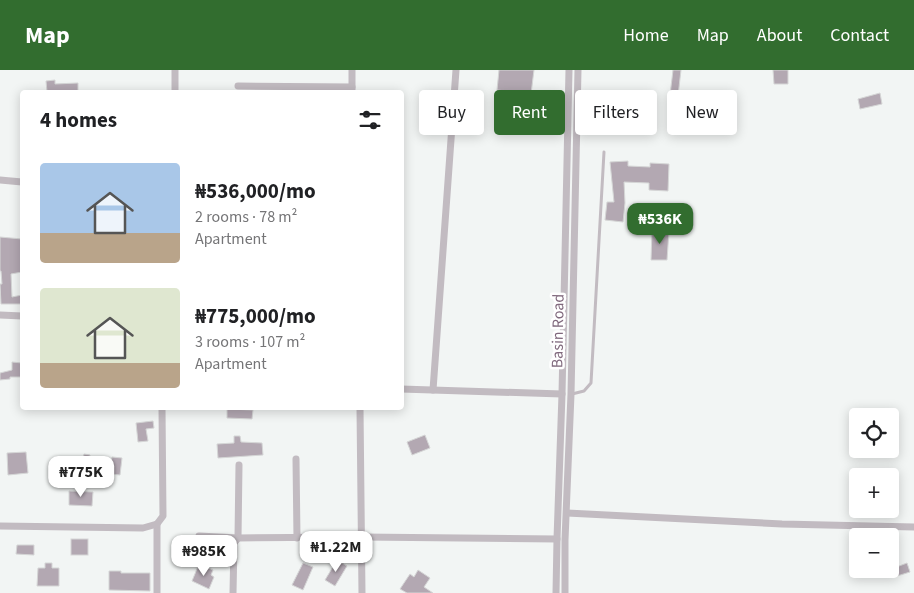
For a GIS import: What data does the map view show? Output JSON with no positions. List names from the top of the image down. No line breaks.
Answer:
{"streets":{"street":["Basin Road"]},"page":{"header":"Map","nav":["Home","Map","About","Contact"],"chip":["Buy","Rent","Filters","New"],"heading":"4 homes","list":[{"name":"₦536,000/mo","note":"2 rooms · 78 m² · Apartment"},{"name":"₦775,000/mo","note":"3 rooms · 107 m² · Apartment"}],"price":["₦536K","₦775K","₦1.22M","₦985K"],"map_buttons":["+","−"]}}
